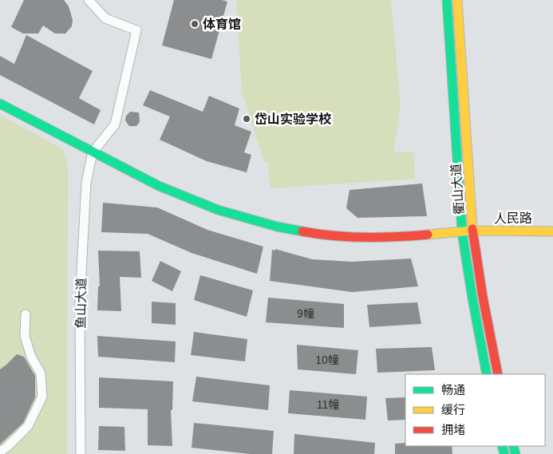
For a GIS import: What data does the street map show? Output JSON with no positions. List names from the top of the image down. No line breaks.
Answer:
{"streets":{"main road":["衢山大道","人民路"],"street":["鱼山大道"]},"crossings":[["衢山大道","人民路"],["人民路","鱼山大道"]],"places":["体育馆","岱山实验学校"],"house_numbers":["9幢","10幢","11幢"],"legend":["畅通","缓行","拥堵"]}
